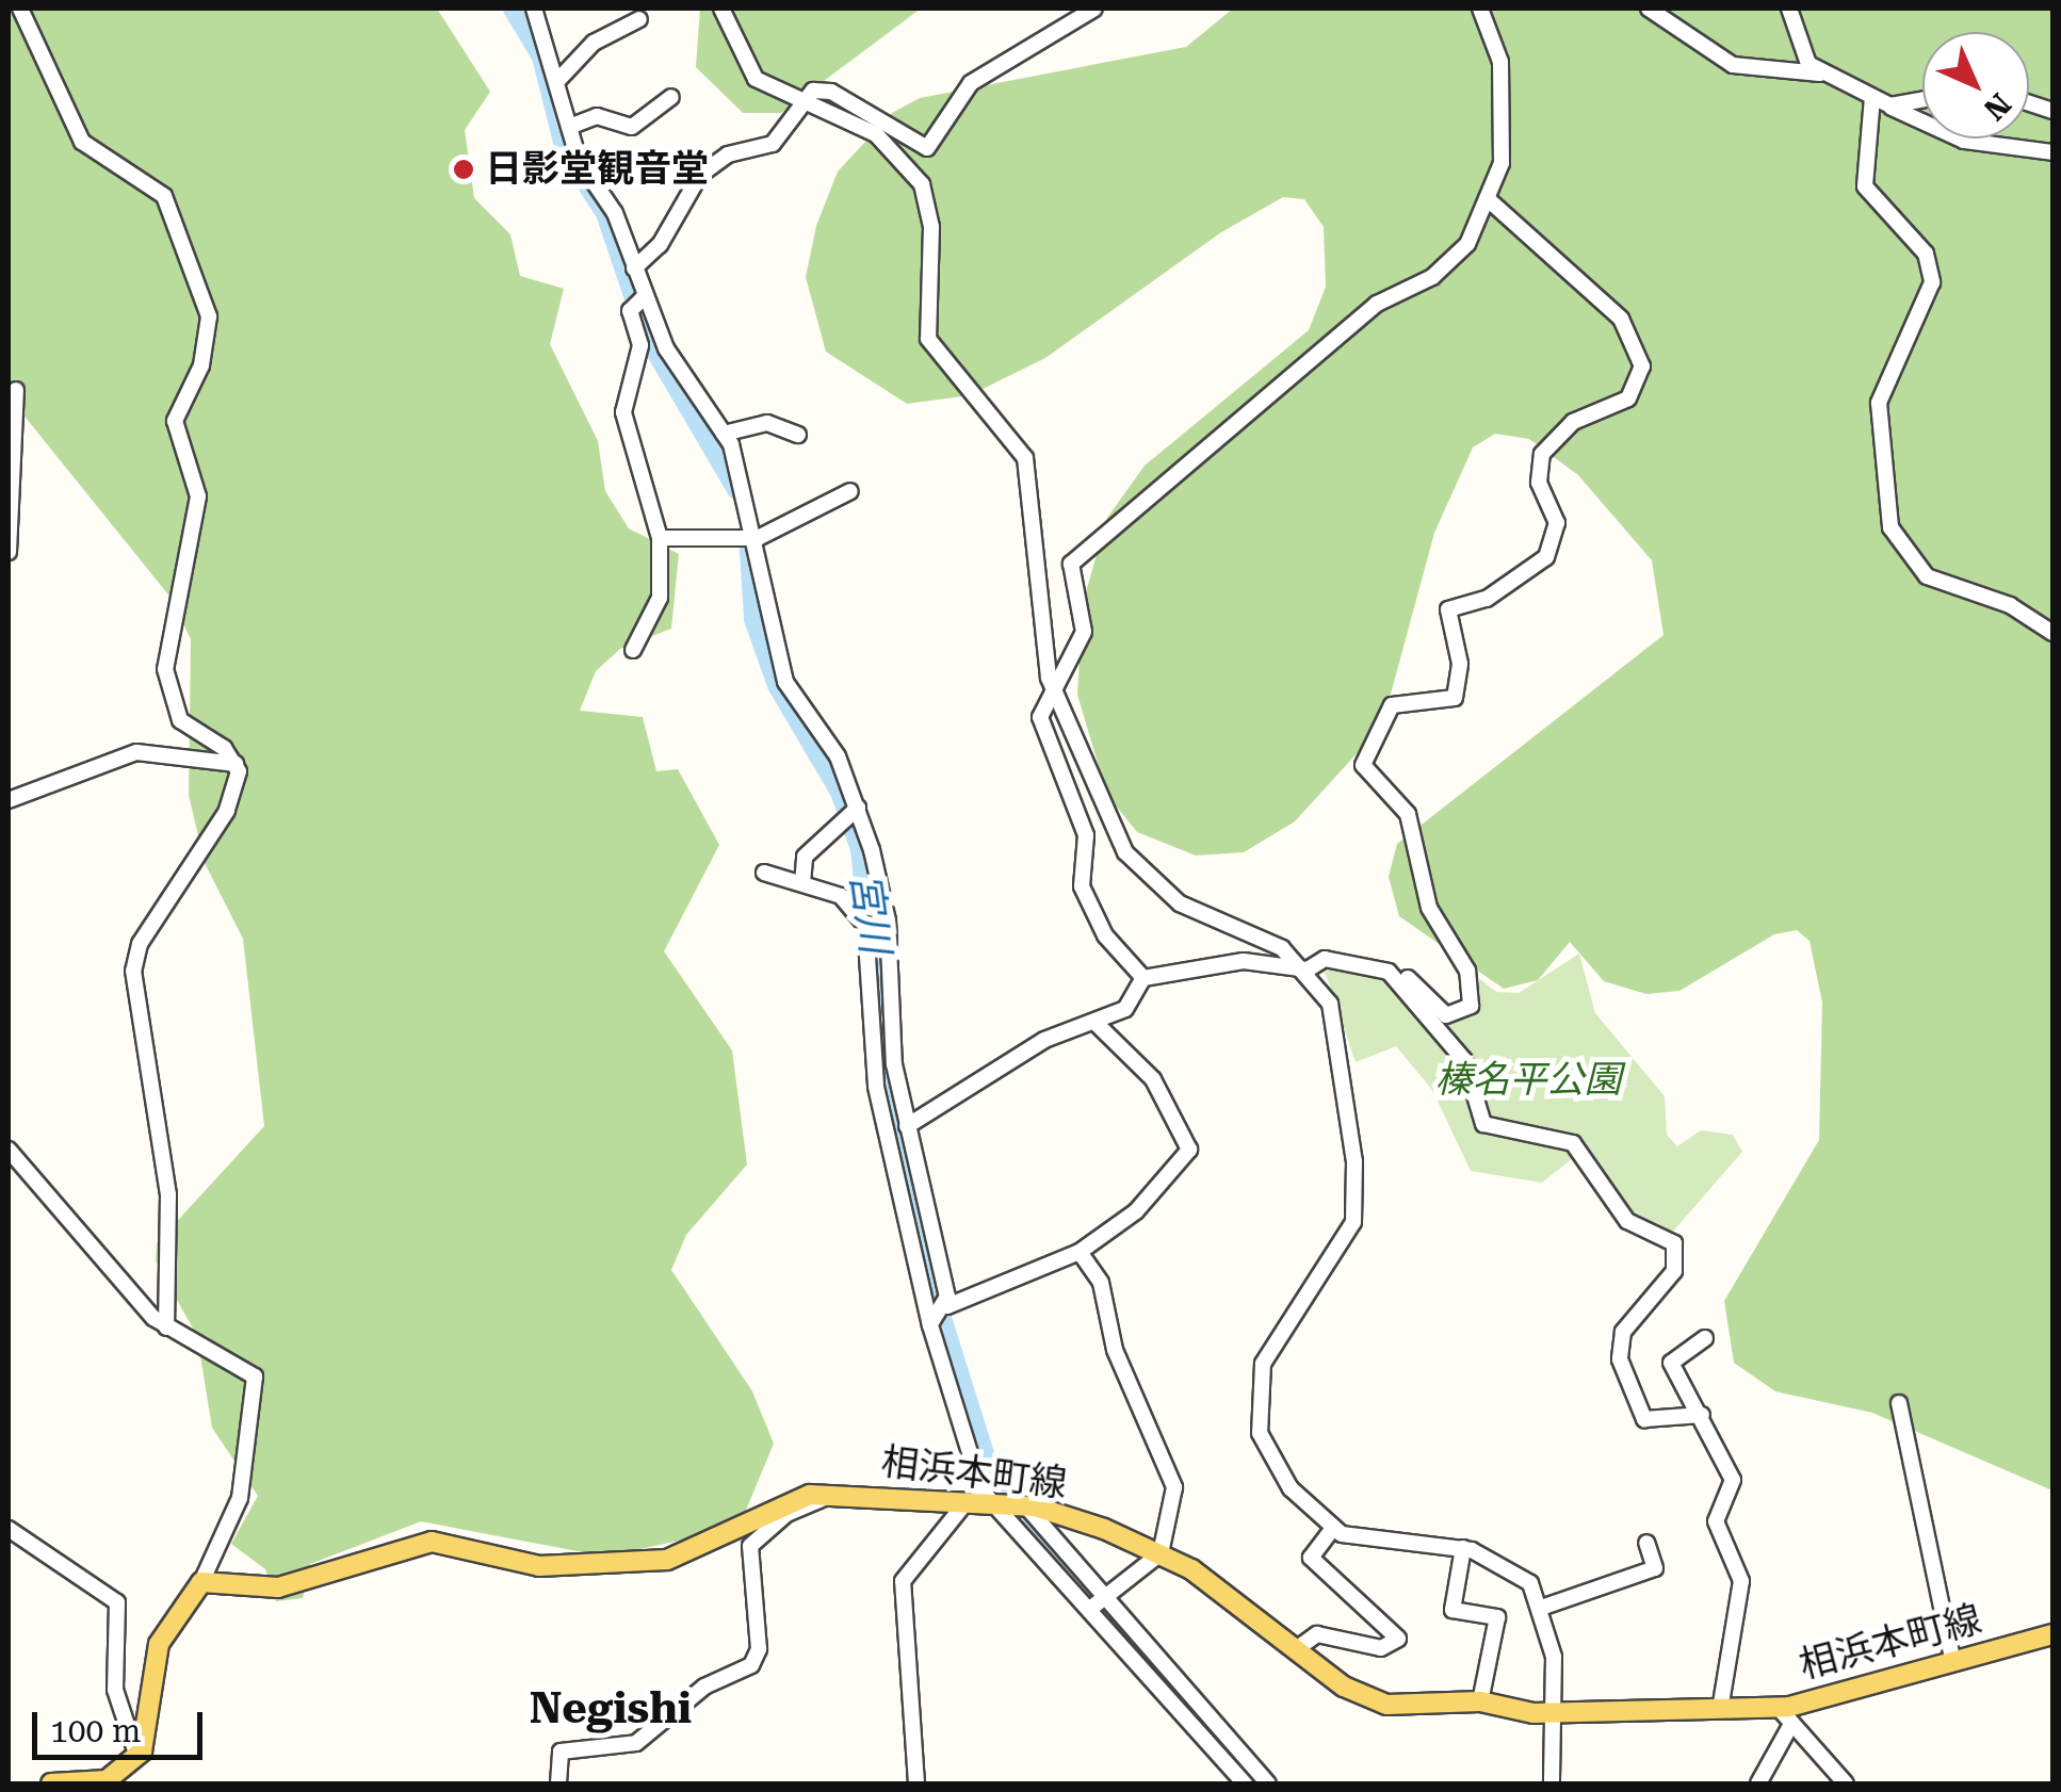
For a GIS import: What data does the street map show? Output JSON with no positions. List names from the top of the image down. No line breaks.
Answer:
{"streets":{"main road":["相浜本町線"]},"districts":["Negishi"],"water":["宮川"],"parks":["榛名平公園"],"places":["日影堂観音堂"],"scale_bar":"100 m","north":"bottom right"}
